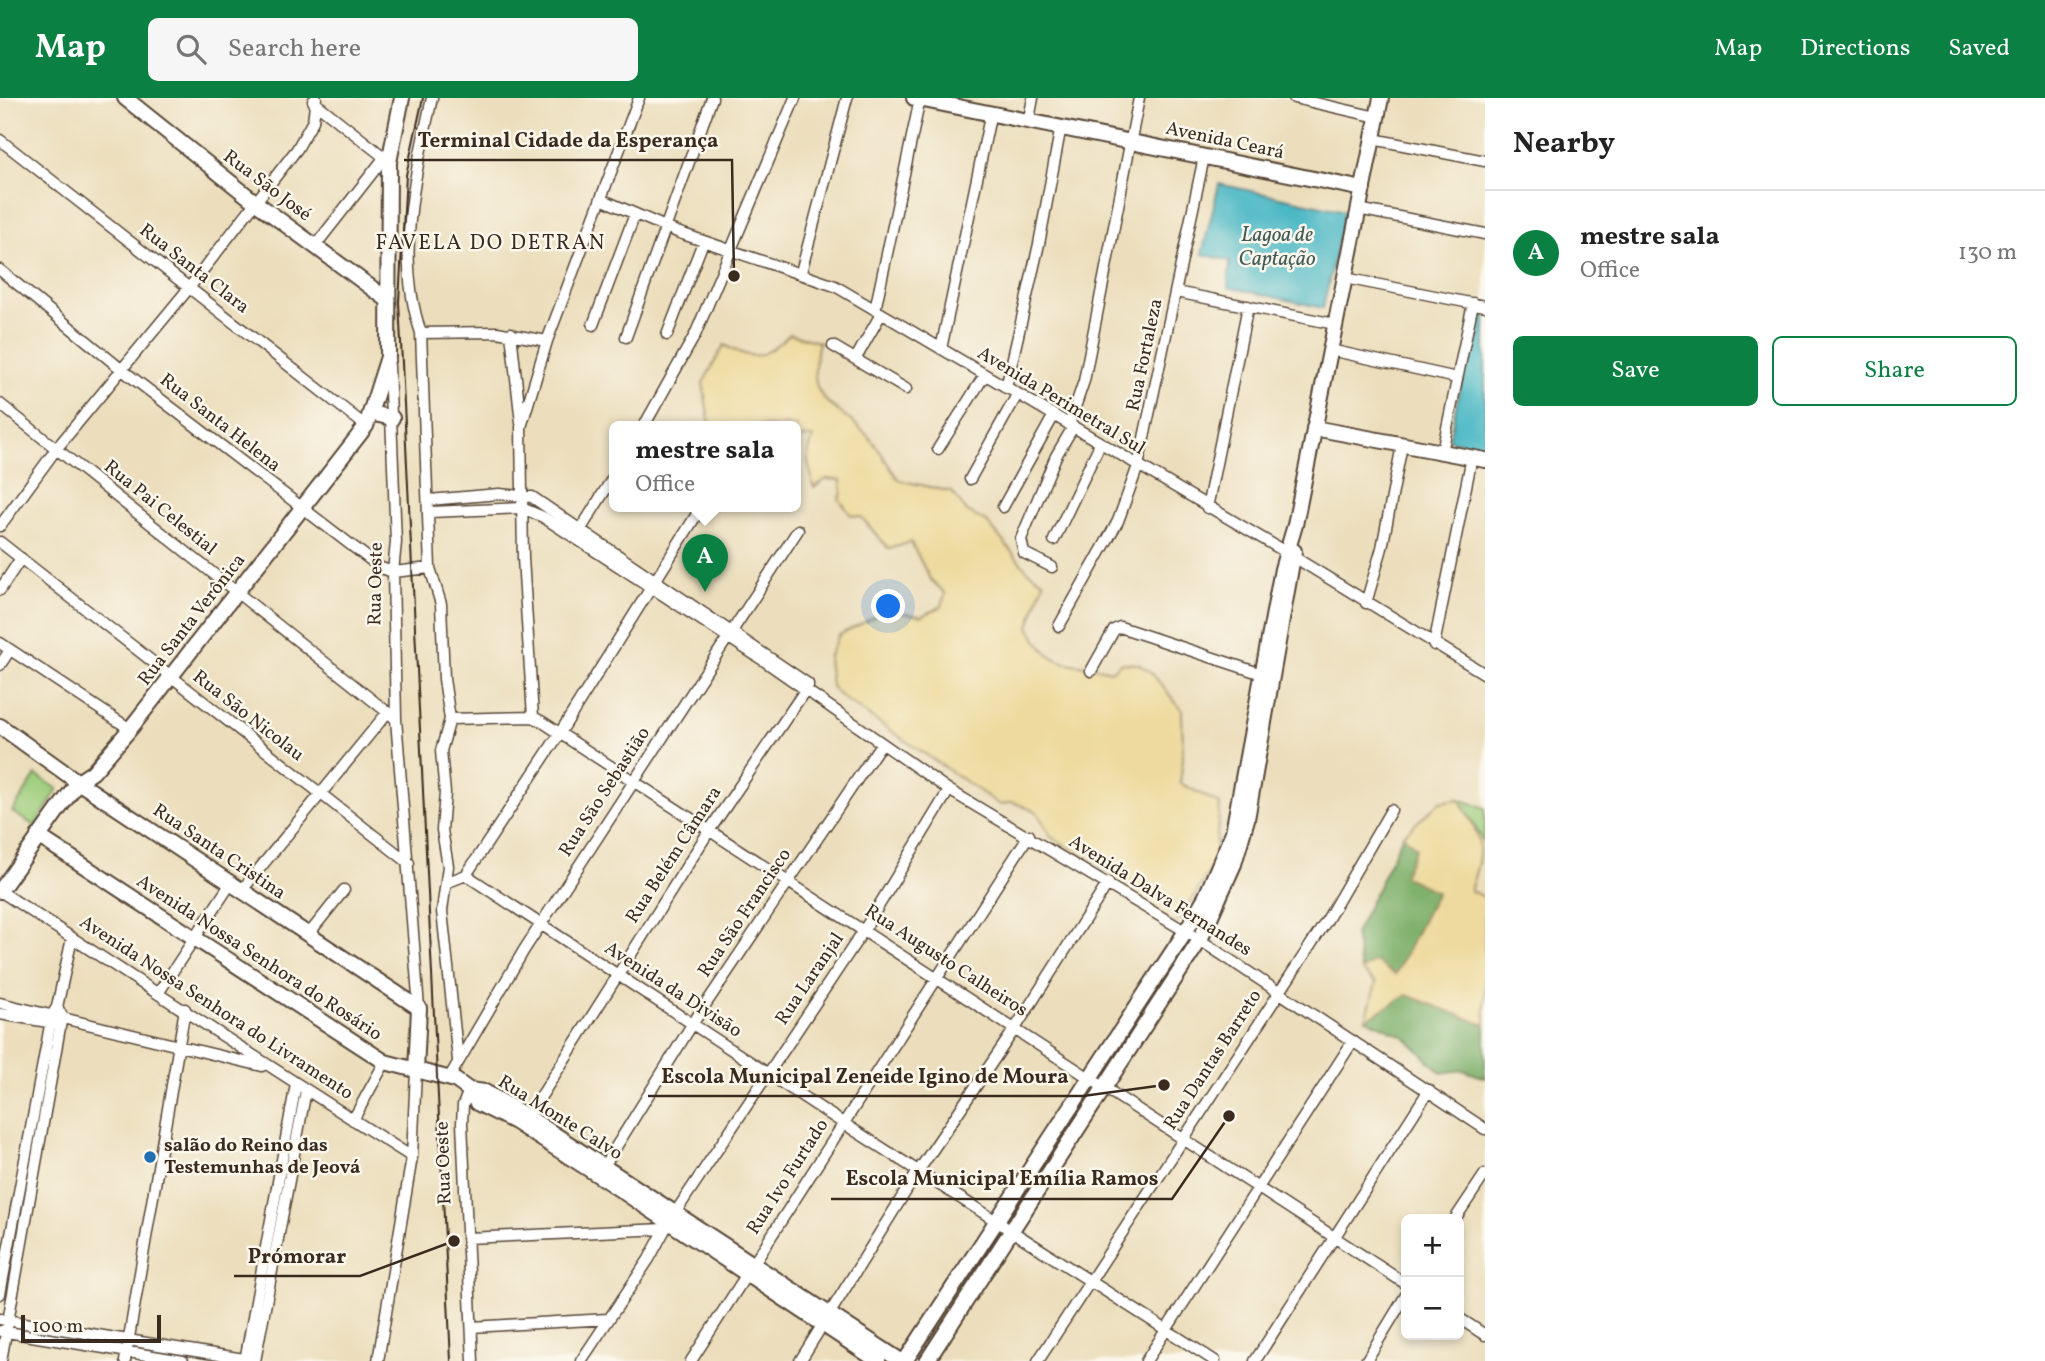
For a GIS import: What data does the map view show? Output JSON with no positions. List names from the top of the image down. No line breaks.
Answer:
{"streets":{"main road":["Avenida Ceará","Rua São José","Rua Oeste","Rua Santa Verônica","Rua Santa Cristina","Avenida Nossa Senhora do Rosário","Rua Monte Calvo"],"street":["Rua Santa Clara","Rua Fortaleza","Avenida Perimetral Sul","Rua Santa Helena","Rua Pai Celestial","Rua São Nicolau","Rua São Sebastião","Rua Belém Câmara","Avenida Dalva Fernandes","Rua São Francisco","Rua Augusto Calheiros","Rua Laranjal","Avenida da Divisão","Avenida Nossa Senhora do Livramento","Rua Dantas Barreto","Rua Ivo Furtado"]},"crossings":[["Avenida Ceará","Rua Fortaleza"],["Rua São José","Rua Oeste"],["Rua Santa Clara","Rua Santa Verônica"],["Rua Fortaleza","Avenida Perimetral Sul"],["Rua Santa Helena","Rua Oeste"],["Rua Santa Helena","Rua Santa Verônica"],["Rua Pai Celestial","Rua Oeste"],["Rua Pai Celestial","Rua Santa Verônica"],["Rua Oeste","Rua Santa Verônica"],["Rua Oeste","Rua São Nicolau"],["Rua Oeste","Rua Santa Cristina"],["Rua Oeste","Avenida Nossa Senhora do Rosário"],["Rua Oeste","Rua Monte Calvo"],["Rua Santa Verônica","Rua São Nicolau"],["Rua Santa Verônica","Rua Santa Cristina"],["Rua Santa Verônica","Avenida Nossa Senhora do Rosário"],["Rua Santa Verônica","Avenida Nossa Senhora do Livramento"],["Rua São Sebastião","Avenida Dalva Fernandes"],["Rua São Sebastião","Avenida Nossa Senhora do Rosário"],["Rua São Sebastião","Rua Augusto Calheiros"],["Rua São Sebastião","Avenida da Divisão"],["Rua Belém Câmara","Avenida Dalva Fernandes"],["Rua Belém Câmara","Rua Augusto Calheiros"],["Rua Belém Câmara","Avenida da Divisão"],["Rua Belém Câmara","Rua Monte Calvo"],["Avenida Dalva Fernandes","Rua São Francisco"],["Avenida Dalva Fernandes","Rua Laranjal"],["Avenida Dalva Fernandes","Rua Dantas Barreto"],["Avenida Dalva Fernandes","Rua Ivo Furtado"],["Rua São Francisco","Rua Augusto Calheiros"],["Rua São Francisco","Avenida da Divisão"],["Rua São Francisco","Rua Monte Calvo"],["Avenida Nossa Senhora do Rosário","Rua Monte Calvo"],["Rua Augusto Calheiros","Rua Laranjal"],["Rua Augusto Calheiros","Rua Dantas Barreto"],["Rua Augusto Calheiros","Rua Ivo Furtado"],["Rua Laranjal","Avenida da Divisão"],["Rua Laranjal","Rua Monte Calvo"],["Avenida da Divisão","Rua Dantas Barreto"],["Avenida da Divisão","Rua Ivo Furtado"],["Rua Monte Calvo","Rua Ivo Furtado"]],"districts":["FAVELA DO DETRAN"],"water":["Lagoa de Captação"],"places":["Terminal Cidade da Esperança","Escola Municipal Zeneide Igino de Moura","Escola Municipal Emília Ramos","salão do Reino das Testemunhas de Jeová","Prómorar"],"scale_bar":"100 m","page":{"header":"Map","search":"Search here","nav":["Map","Directions","Saved"],"heading":"Nearby","list":[{"mark":"A","name":"mestre sala","note":"Office","value":"130 m"}],"buttons":["Save","Share"],"popup":["mestre sala","Office"],"pins":"A","map_buttons":["+","−"],"scale":"100 m"}}
